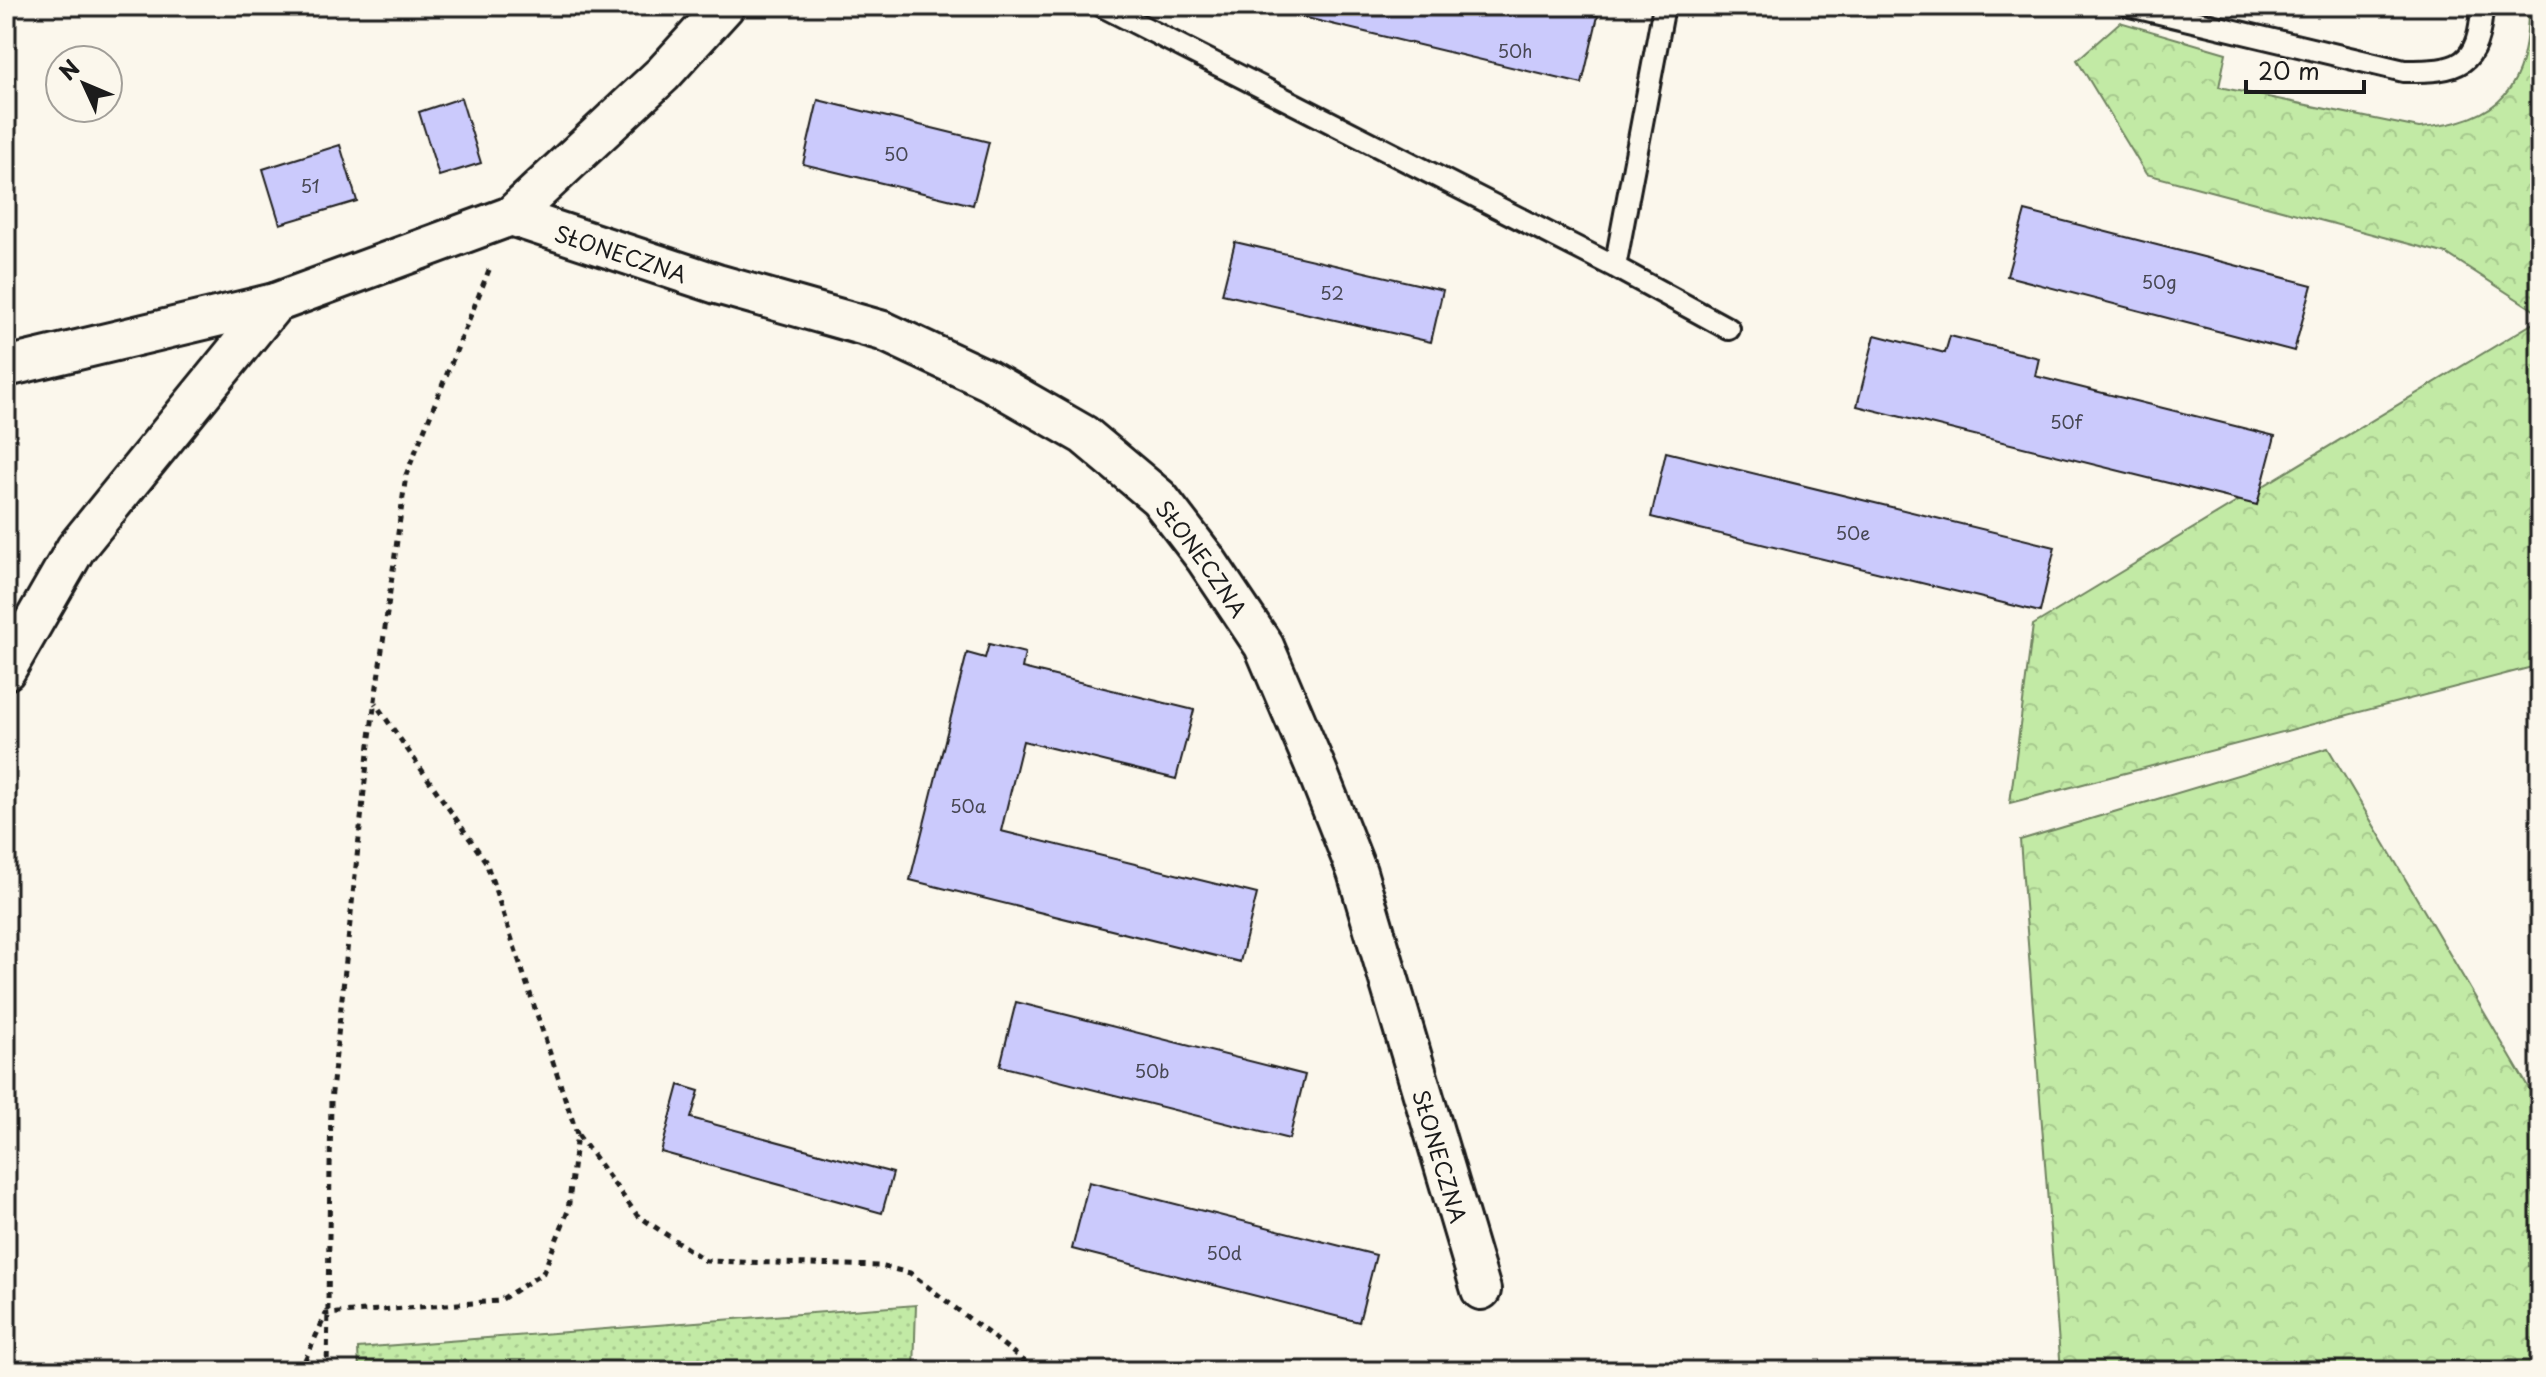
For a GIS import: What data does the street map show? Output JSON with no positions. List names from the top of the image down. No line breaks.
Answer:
{"streets":{"street":["SŁONECZNA"]},"house_numbers":["50h","50","51","50g","52","50f","50e","50a","50b","50d"],"scale_bar":"20 m","north":"top left"}
